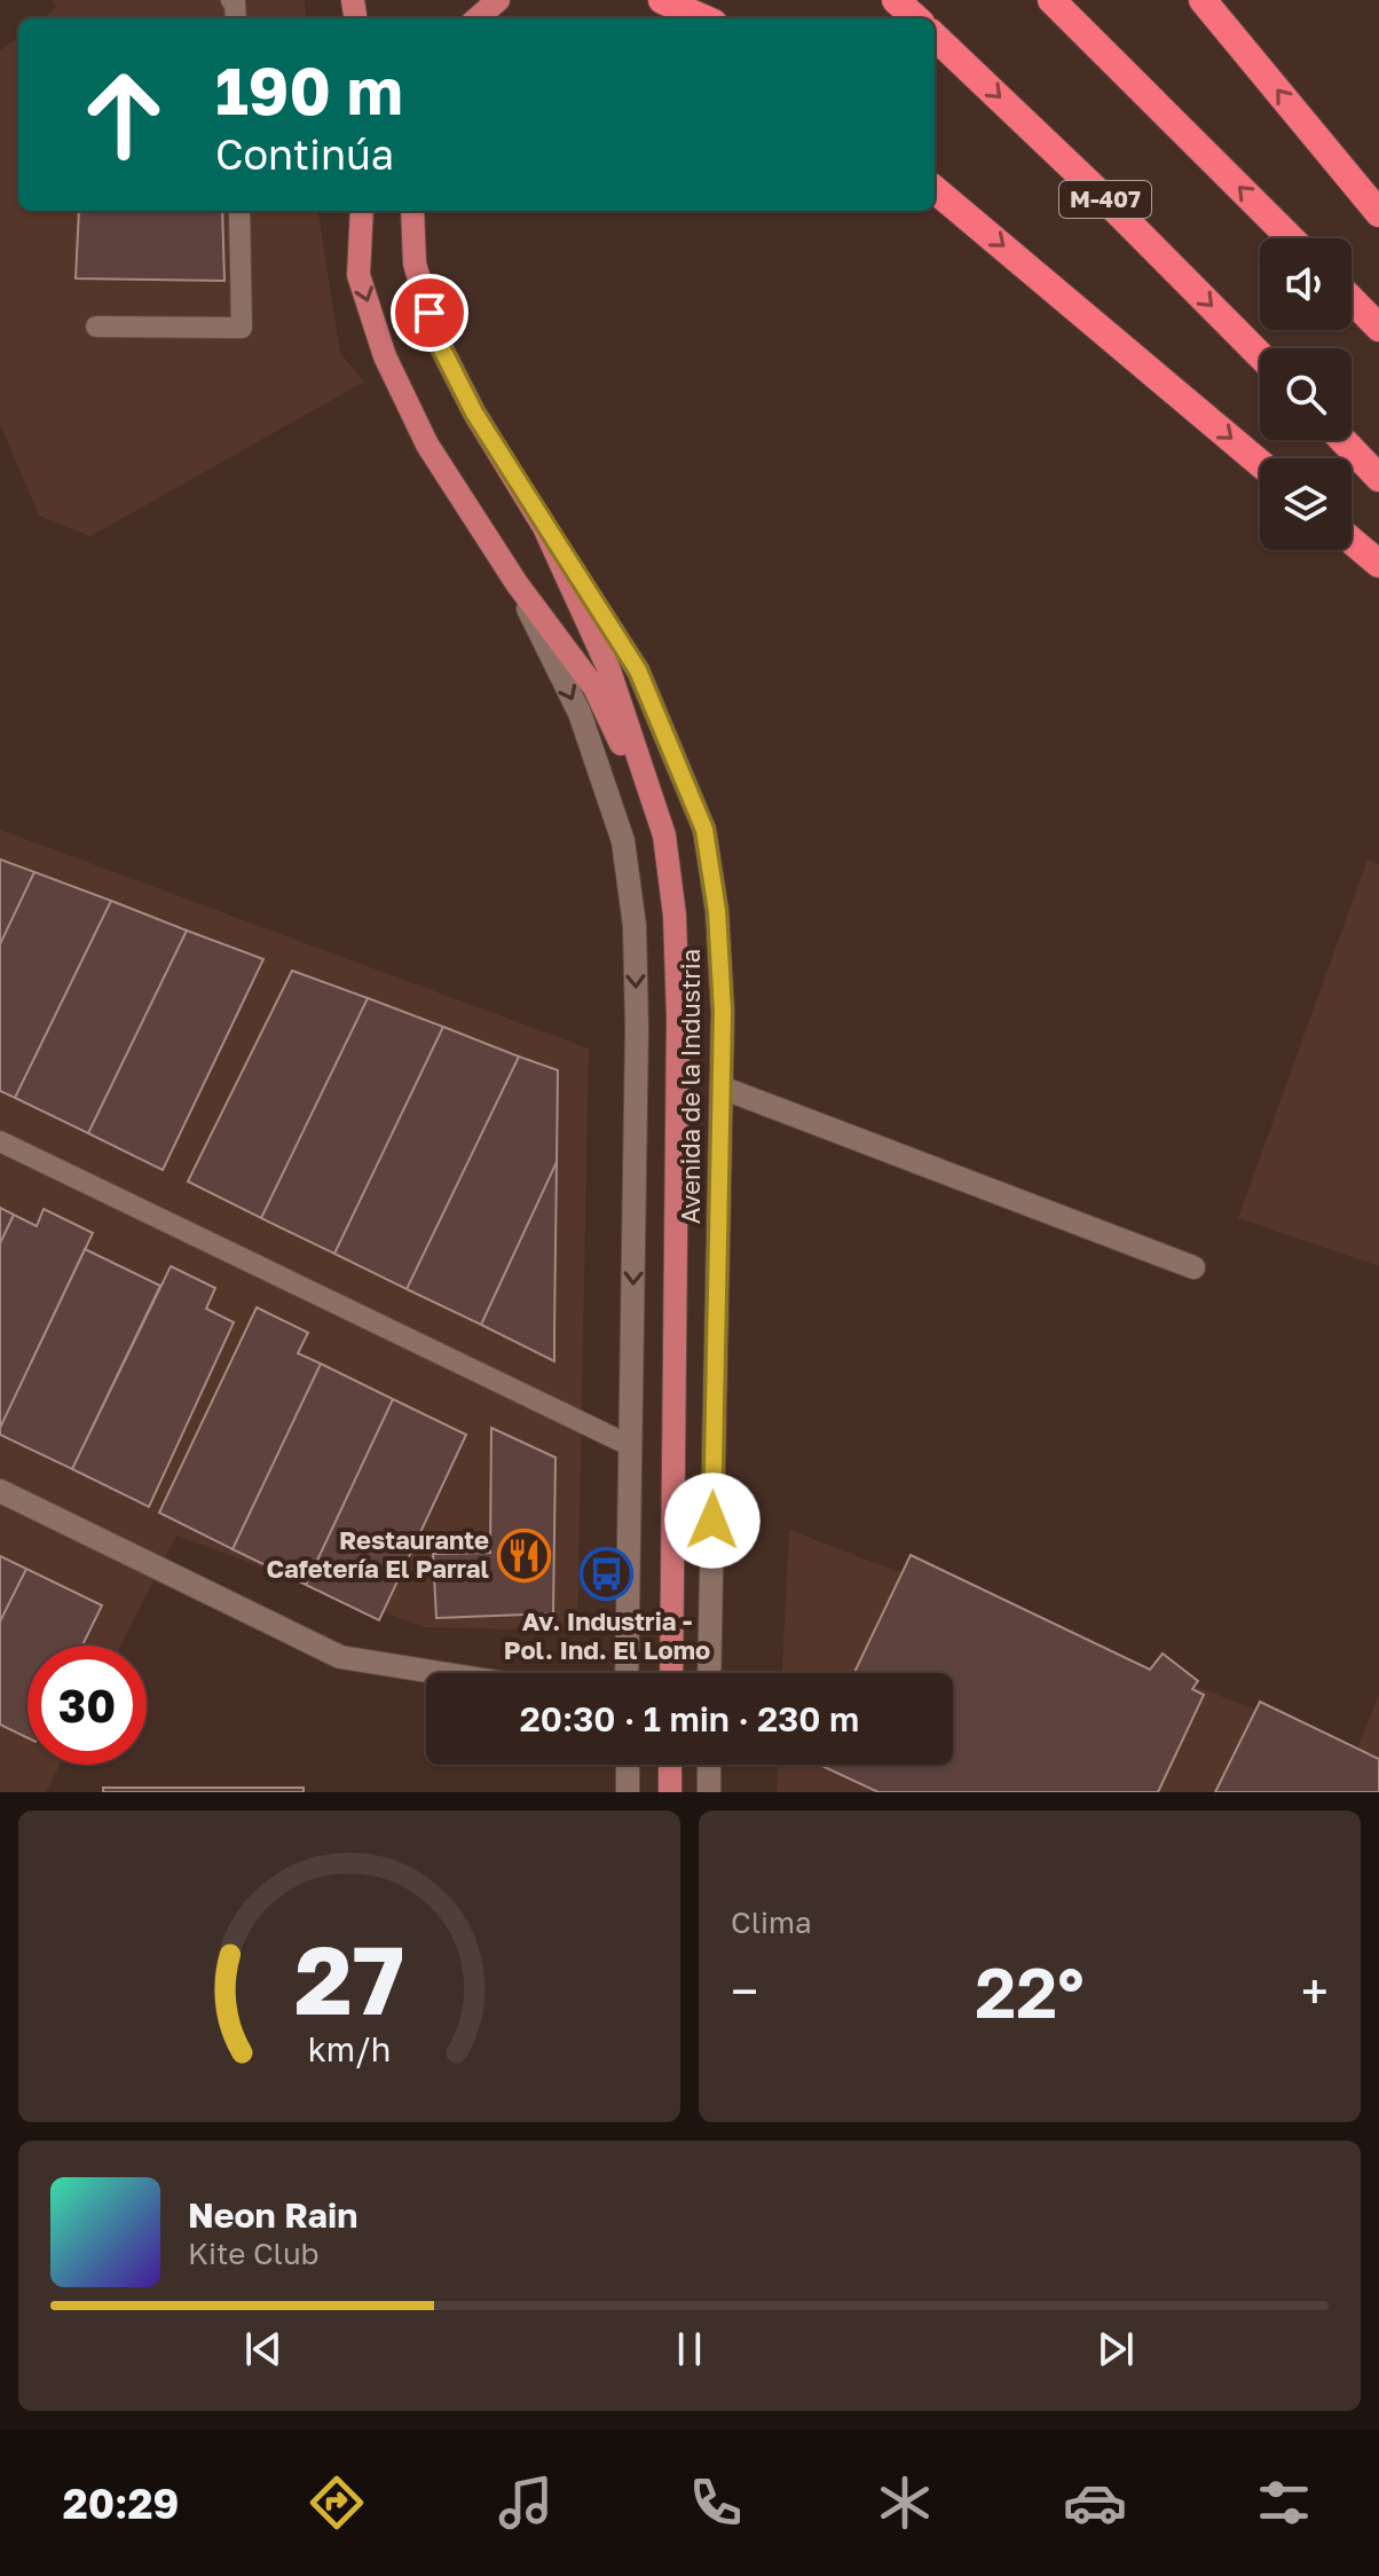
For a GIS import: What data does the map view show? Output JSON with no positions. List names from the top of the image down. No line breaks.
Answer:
{"streets":{"highway":["M-407"],"main road":["Avenida de la Industria"]},"places":{"restaurant":["Restaurante Cafetería El Parral"],"bus stop":["Av. Industria - Pol. Ind. El Lomo"]},"page":{"turn":["190 m","Continúa"],"limit":"30","trip":"20:30 · 1 min · 230 m","tile":"Clima","heat":["−","22°","+"],"song":["Neon Rain","Kite Club"],"tabs":"20:29","gauge":["27","km/h"]}}
